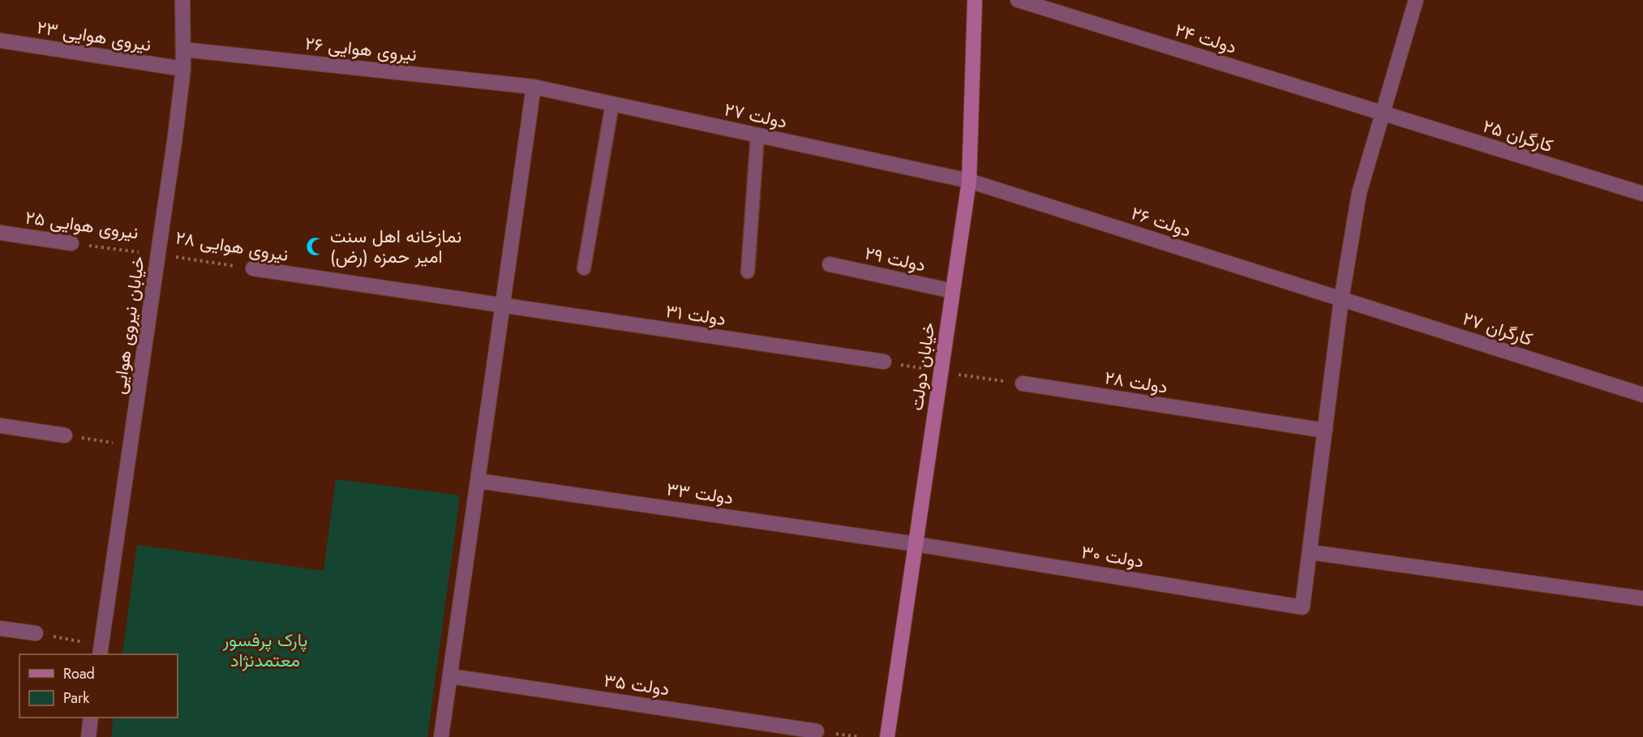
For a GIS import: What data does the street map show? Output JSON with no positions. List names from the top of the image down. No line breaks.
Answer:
{"streets":{"street":["نیروی هوایی ۲۳","دولت ۲۴","نیروی هوایی ۲۶","دولت ۲۷","کارگران ۲۵","دولت ۲۶","نیروی هوایی ۲۵","نیروی هوایی ۲۸","دولت ۲۹","دولت ۳۱","خیابان نیروی هوایی","کارگران ۲۷","خیابان دولت","دولت ۲۸","دولت ۳۳","دولت ۳۰","دولت ۳۵"]},"crossings":[["نیروی هوایی ۲۳","خیابان نیروی هوایی"],["دولت ۲۴","کارگران ۲۵"],["نیروی هوایی ۲۶","دولت ۲۷"],["نیروی هوایی ۲۶","خیابان نیروی هوایی"],["دولت ۲۷","دولت ۲۶"],["دولت ۲۷","خیابان دولت"],["دولت ۲۶","کارگران ۲۷"],["دولت ۲۶","خیابان دولت"],["نیروی هوایی ۲۵","نیروی هوایی ۲۸"],["نیروی هوایی ۲۵","خیابان نیروی هوایی"],["نیروی هوایی ۲۸","دولت ۳۱"],["نیروی هوایی ۲۸","خیابان نیروی هوایی"],["دولت ۲۹","خیابان دولت"],["خیابان دولت","دولت ۳۳"],["خیابان دولت","دولت ۳۰"],["دولت ۳۳","دولت ۳۰"]],"parks":["پارک پرفسور معتمدنژاد"],"places":{"mosque":["نمازخانه اهل سنت امیر حمزه (رض)"]},"legend":["Road","Park"]}
